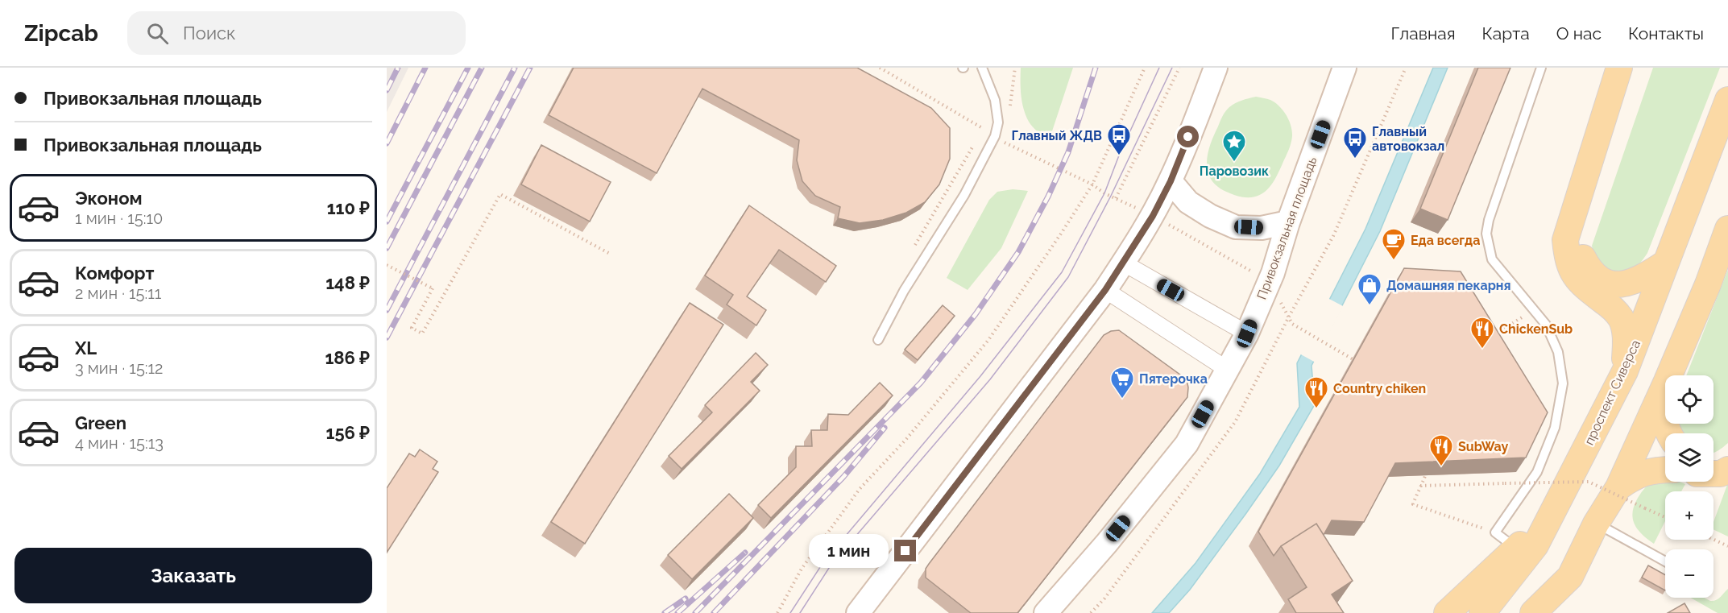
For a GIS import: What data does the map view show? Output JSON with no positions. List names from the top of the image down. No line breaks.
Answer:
{"streets":{"main road":["Привокзальная площадь","проспект Сиверса"]},"places":{"bus stop":["Главный ЖДВ","Главный автовокзал"],"place":["Паровозик"],"cafe":["Еда всегда"],"shop":["Домашняя пекарня"],"restaurant":["ChickenSub","Country chiken","SubWay"],"supermarket":["Пятерочка"]},"page":{"header":"Zipcab","search":"Поиск","nav":["Главная","Карта","О нас","Контакты"],"banner":["Привокзальная площадь","Привокзальная площадь"],"list":[{"name":"Эконом","note":"1 мин · 15:10","value":"110 ₽"},{"name":"Комфорт","note":"2 мин · 15:11","value":"148 ₽"},{"name":"XL","note":"3 мин · 15:12","value":"186 ₽"},{"name":"Green","note":"4 мин · 15:13","value":"156 ₽"}],"map_buttons":["+","−"],"bubble":"1 мин","buttons":"Заказать"}}
